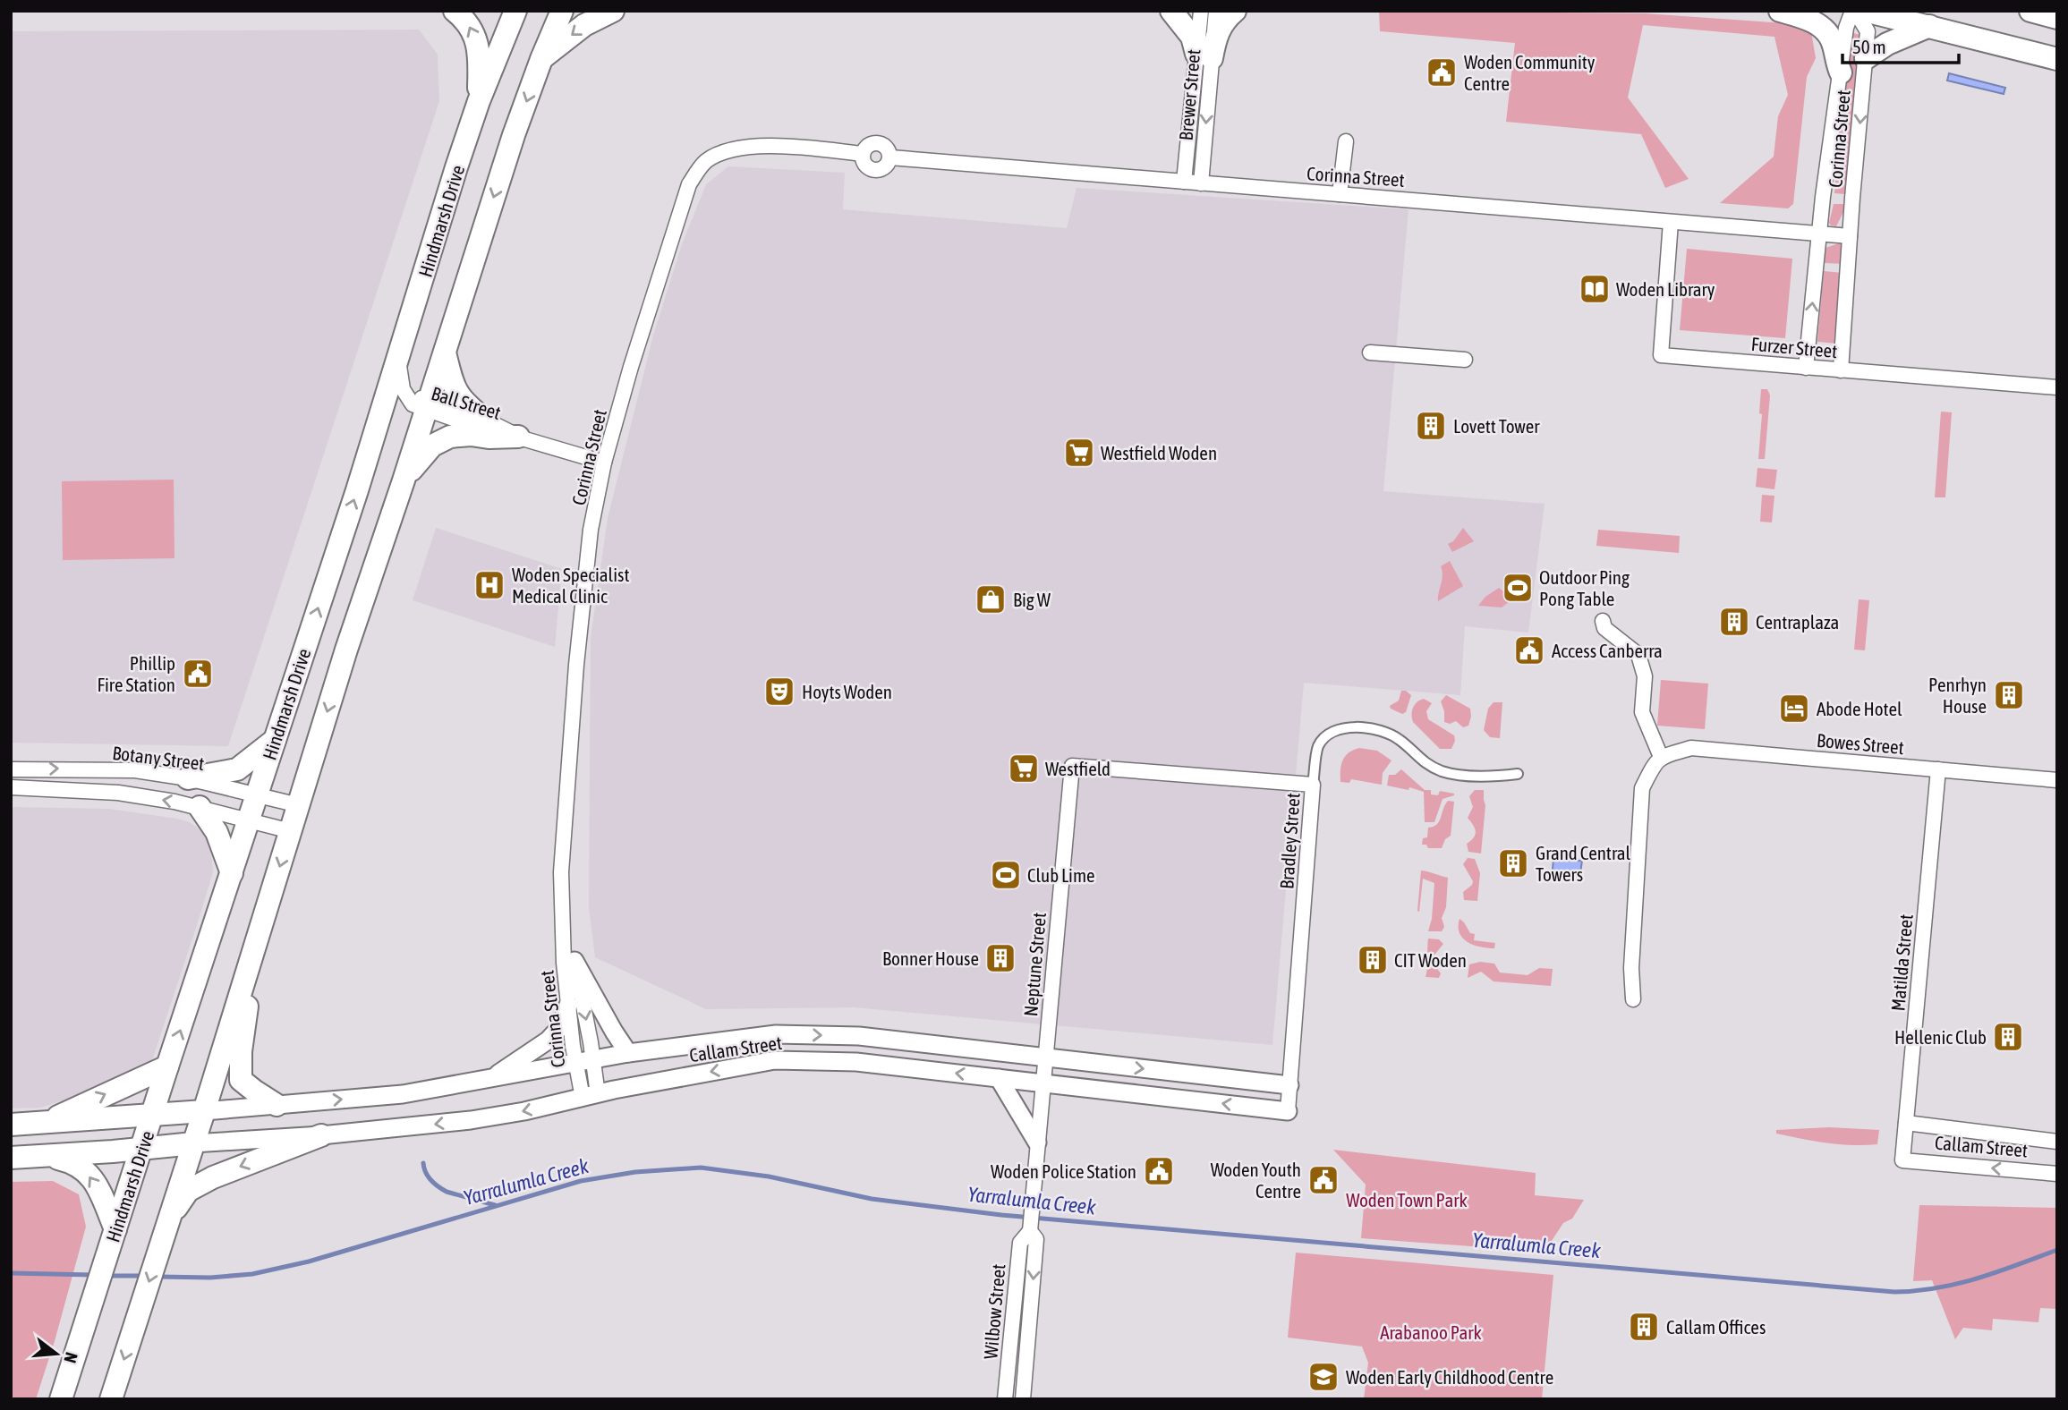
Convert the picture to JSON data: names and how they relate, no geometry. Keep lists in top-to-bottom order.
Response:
{
  "streets": {
    "main road": ["Hindmarsh Drive"],
    "street": [
      "Brewer Street",
      "Corinna Street",
      "Furzer Street",
      "Ball Street",
      "Bowes Street",
      "Botany Street",
      "Bradley Street",
      "Matilda Street",
      "Neptune Street",
      "Callam Street",
      "Wilbow Street"
    ]
  },
  "crossings": [
    ["Brewer Street", "Corinna Street"],
    ["Corinna Street", "Furzer Street"],
    ["Corinna Street", "Ball Street"],
    ["Corinna Street", "Callam Street"],
    ["Hindmarsh Drive", "Ball Street"],
    ["Hindmarsh Drive", "Botany Street"],
    ["Bowes Street", "Matilda Street"],
    ["Bradley Street", "Neptune Street"],
    ["Bradley Street", "Callam Street"],
    ["Matilda Street", "Callam Street"],
    ["Neptune Street", "Callam Street"],
    ["Neptune Street", "Wilbow Street"],
    ["Callam Street", "Wilbow Street"]
  ],
  "water": ["Yarralumla Creek"],
  "parks": ["Woden Town Park", "Arabanoo Park"],
  "places": {
    "public building": [
      "Woden Community Centre",
      "Access Canberra",
      "Phillip Fire Station",
      "Woden Police Station",
      "Woden Youth Centre"
    ],
    "library": ["Woden Library"],
    "building": [
      "Lovett Tower",
      "Centraplaza",
      "Penrhyn House",
      "Grand Central Towers",
      "Bonner House",
      "CIT Woden",
      "Hellenic Club",
      "Callam Offices"
    ],
    "supermarket": ["Westfield Woden", "Westfield"],
    "hospital": ["Woden Specialist Medical Clinic"],
    "sports": ["Outdoor Ping Pong Table", "Club Lime"],
    "shop": ["Big W"],
    "theatre": ["Hoyts Woden"],
    "hotel": ["Abode Hotel"],
    "school or university": ["Woden Early Childhood Centre"]
  },
  "scale_bar": "50 m",
  "north": "right"
}
